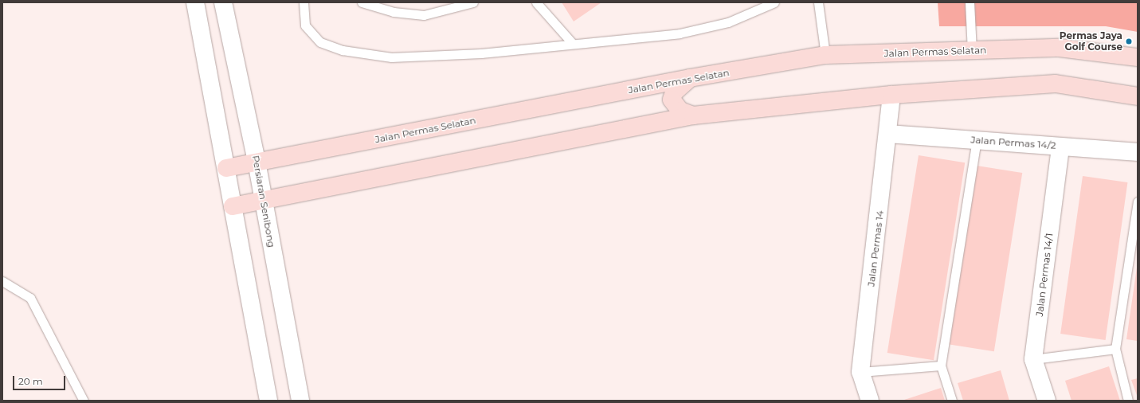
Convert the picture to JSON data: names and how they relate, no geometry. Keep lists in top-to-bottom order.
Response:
{
  "streets": {
    "main road": ["Jalan Permas Selatan"],
    "street": [
      "Jalan Permas 14/2",
      "Persiaran Senibong",
      "Jalan Permas 14",
      "Jalan Permas 14/1"
    ]
  },
  "crossings": [
    ["Jalan Permas Selatan", "Persiaran Senibong"],
    ["Jalan Permas 14/2", "Jalan Permas 14"],
    ["Jalan Permas 14/2", "Jalan Permas 14/1"]
  ],
  "places": ["Permas Jaya Golf Course"],
  "scale_bar": "20 m"
}
